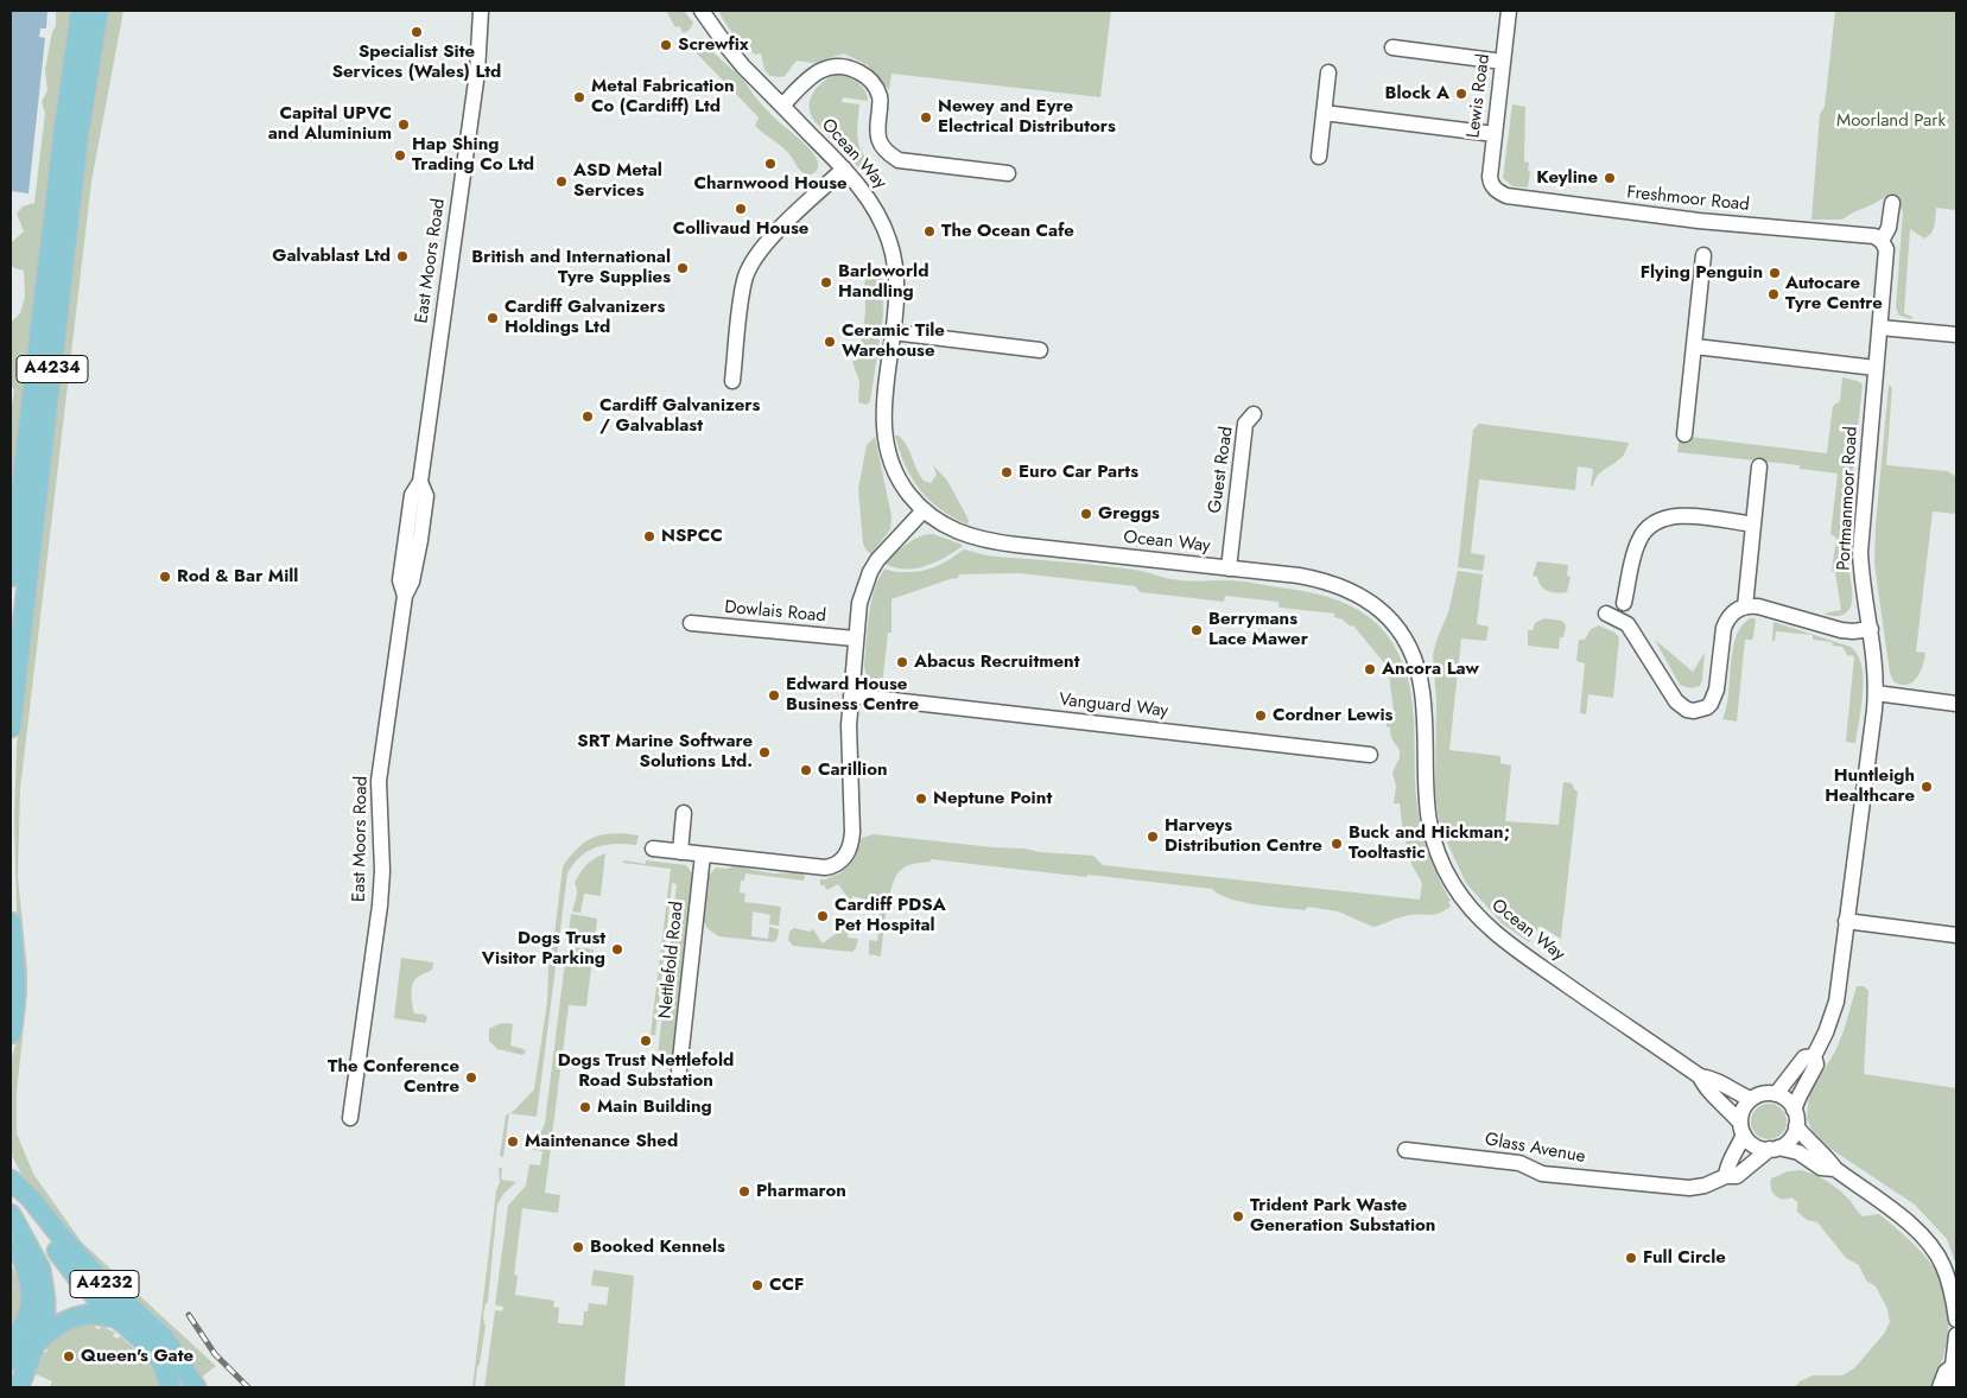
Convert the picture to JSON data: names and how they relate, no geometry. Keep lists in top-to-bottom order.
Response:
{
  "streets": {
    "main road": ["A4234", "A4232"],
    "street": [
      "Lewis Road",
      "Ocean Way",
      "Freshmoor Road",
      "East Moors Road",
      "Guest Road",
      "Portmanmoor Road",
      "Dowlais Road",
      "Vanguard Way",
      "Nettlefold Road",
      "Glass Avenue"
    ]
  },
  "crossings": [
    ["Lewis Road", "Freshmoor Road"],
    ["Ocean Way", "Guest Road"],
    ["Ocean Way", "Portmanmoor Road"],
    ["Ocean Way", "Glass Avenue"],
    ["Freshmoor Road", "Portmanmoor Road"],
    ["Portmanmoor Road", "Glass Avenue"]
  ],
  "parks": ["Moorland Park"],
  "places": [
    "Specialist Site Services (Wales) Ltd",
    "Screwfix",
    "Block A",
    "Metal Fabrication Co (Cardiff) Ltd",
    "Newey and Eyre Electrical Distributors",
    "Capital UPVC and Aluminium",
    "Hap Shing Trading Co Ltd",
    "Charnwood House",
    "Keyline",
    "ASD Metal Services",
    "Collivaud House",
    "The Ocean Cafe",
    "Galvablast Ltd",
    "British and International Tyre Supplies",
    "Flying Penguin",
    "Barloworld Handling",
    "Autocare Tyre Centre",
    "Cardiff Galvanizers Holdings Ltd",
    "Ceramic Tile Warehouse",
    "Cardiff Galvanizers / Galvablast",
    "Euro Car Parts",
    "Greggs",
    "NSPCC",
    "Rod & Bar Mill",
    "Berrymans Lace Mawer",
    "Abacus Recruitment",
    "Ancora Law",
    "Edward House Business Centre",
    "Cordner Lewis",
    "SRT Marine Software Solutions Ltd.",
    "Carillion",
    "Huntleigh Healthcare",
    "Neptune Point",
    "Harveys Distribution Centre",
    "Buck and Hickman; Tooltastic",
    "Cardiff PDSA Pet Hospital",
    "Dogs Trust Visitor Parking",
    "Dogs Trust Nettlefold Road Substation",
    "The Conference Centre",
    "Main Building",
    "Maintenance Shed",
    "Pharmaron",
    "Trident Park Waste Generation Substation",
    "Booked Kennels",
    "Full Circle",
    "CCF",
    "Queen's Gate"
  ]
}
